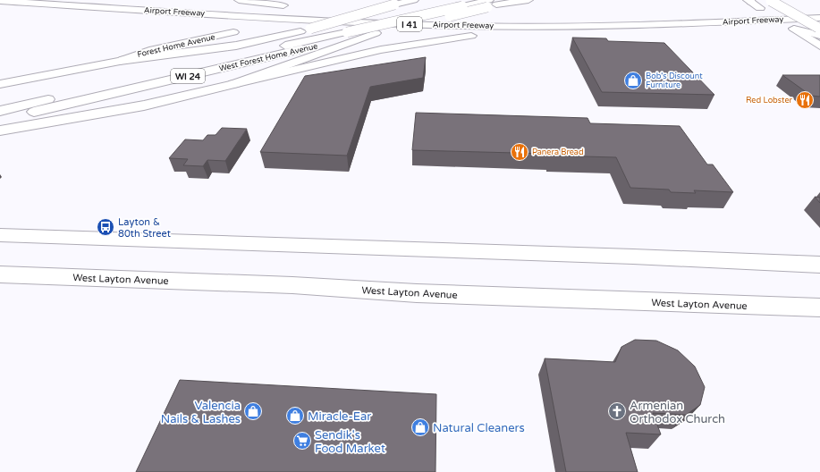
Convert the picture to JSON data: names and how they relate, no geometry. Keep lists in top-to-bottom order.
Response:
{
  "streets": {
    "main road": [
      "Airport Freeway",
      "I 41",
      "Forest Home Avenue",
      "West Forest Home Avenue",
      "WI 24",
      "West Layton Avenue"
    ]
  },
  "places": {
    "shop": [
      "Bob's Discount Furniture",
      "Valencia Nails & Lashes",
      "Miracle-Ear",
      "Natural Cleaners"
    ],
    "restaurant": ["Red Lobster", "Panera Bread"],
    "bus stop": ["Layton & 80th Street"],
    "church": ["Armenian Orthodox Church"],
    "supermarket": ["Sendik's Food Market"]
  }
}
